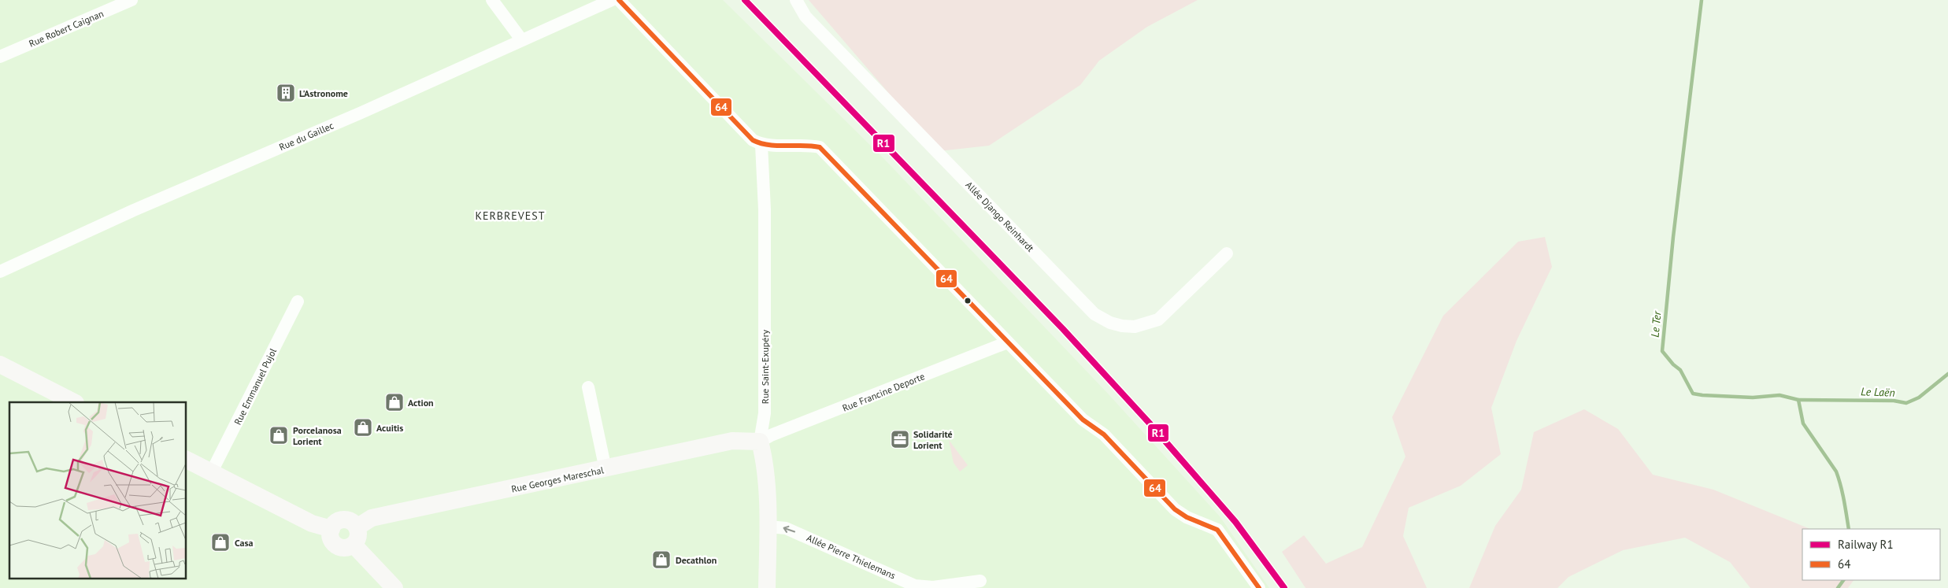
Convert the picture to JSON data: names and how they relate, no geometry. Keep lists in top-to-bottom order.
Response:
{
  "streets": {
    "street": [
      "Rue Robert Caignan",
      "Rue du Gaillec",
      "Allée Django Reinhardt",
      "Rue Saint-Exupéry",
      "Rue Emmanuel Pujol",
      "Rue Francine Deporte",
      "Rue Georges Mareschal",
      "Allée Pierre Thielemans"
    ]
  },
  "crossings": [
    ["Rue Saint-Exupéry", "Rue Francine Deporte"],
    ["Rue Saint-Exupéry", "Rue Georges Mareschal"],
    ["Rue Saint-Exupéry", "Allée Pierre Thielemans"],
    ["Rue Francine Deporte", "Rue Georges Mareschal"]
  ],
  "one_way": ["Allée Pierre Thielemans"],
  "districts": ["KERBREVEST"],
  "water": ["Le Ter", "Le Laën"],
  "places": {
    "building": ["L'Astronome"],
    "shop": [
      "Action",
      "Acuitis",
      "Porcelanosa Lorient",
      "Casa",
      "Decathlon"
    ],
    "office": ["Solidarité Lorient"]
  },
  "lines": ["rail line R1", "transit line 64"],
  "legend": ["Railway R1", "64"]
}
